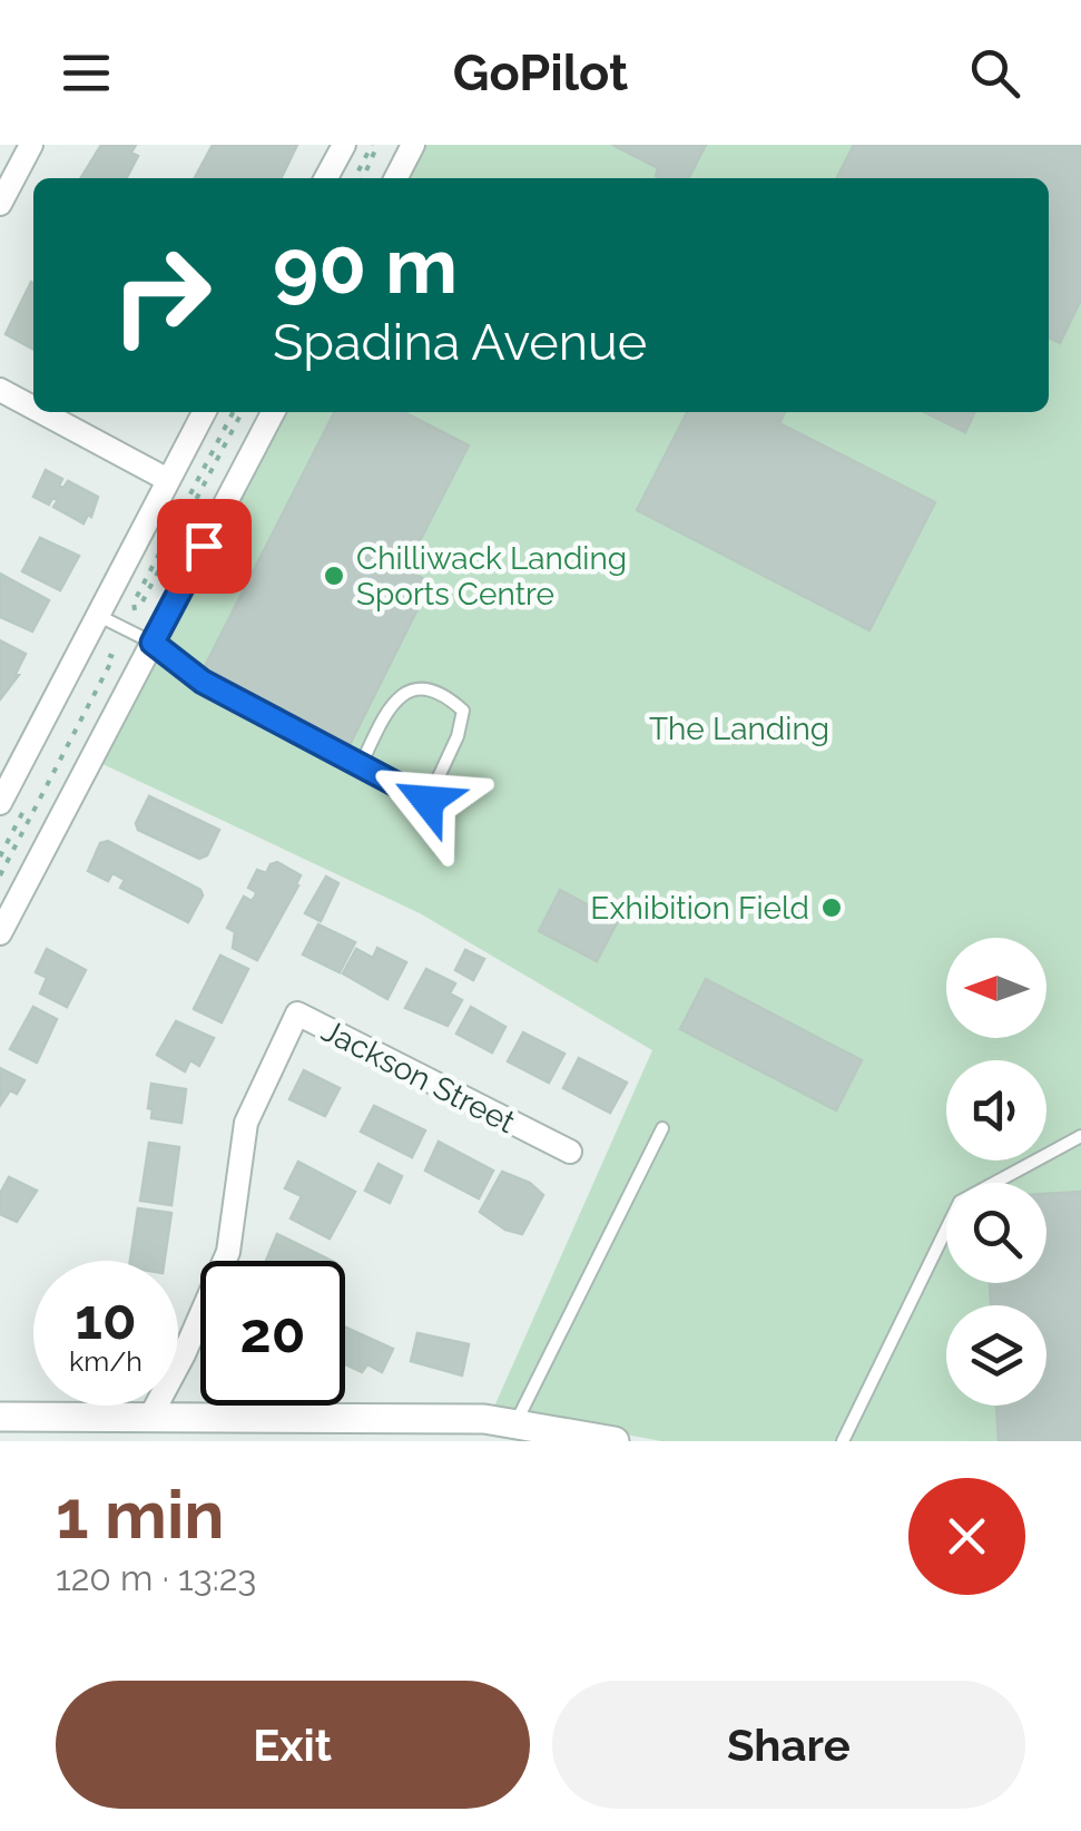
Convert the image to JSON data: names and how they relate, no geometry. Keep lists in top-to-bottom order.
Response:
{
  "streets": {
    "street": ["Jackson Street"]
  },
  "parks": ["The Landing"],
  "places": ["Chilliwack Landing Sports Centre", "Exhibition Field"],
  "north": "left",
  "page": {
    "header": "GoPilot",
    "turn": ["90 m", "Spadina Avenue"],
    "speed": "10 km/h",
    "limit": "20",
    "heading": ["1 min", "120 m · 13:23"],
    "buttons": ["Exit", "Share"]
  }
}
